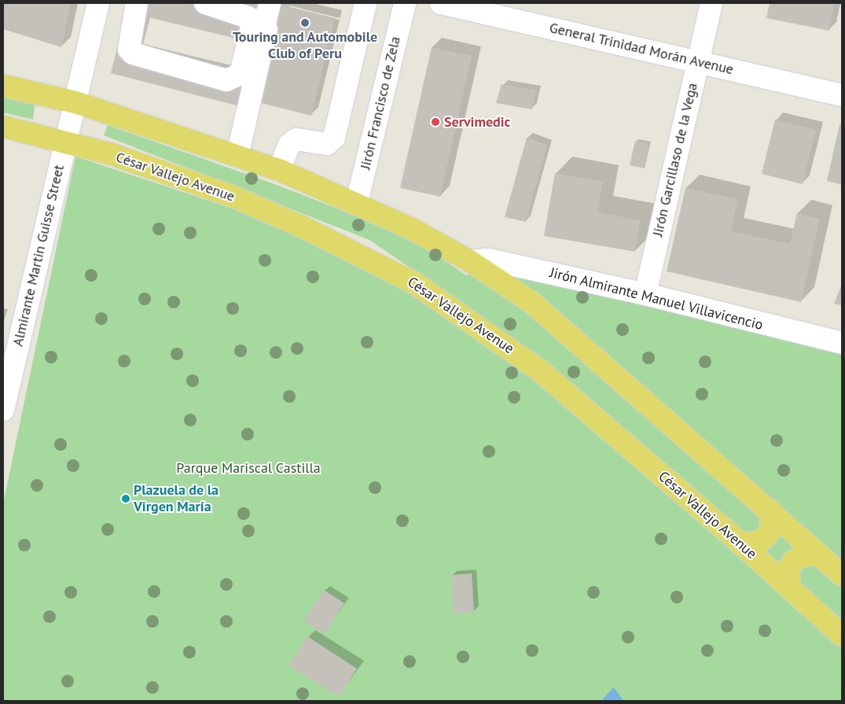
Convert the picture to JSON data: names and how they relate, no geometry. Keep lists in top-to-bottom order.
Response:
{
  "streets": {
    "main road": ["César Vallejo Avenue"],
    "street": [
      "General Trinidad Morán Avenue",
      "Jirón Francisco de Zela",
      "Jirón Garcillaso de la Vega",
      "Almirante Martin Guisse Street",
      "Jirón Almirante Manuel Villavicencio"
    ]
  },
  "crossings": [
    ["General Trinidad Morán Avenue", "Jirón Garcillaso de la Vega"],
    ["Jirón Garcillaso de la Vega", "Jirón Almirante Manuel Villavicencio"],
    ["César Vallejo Avenue", "Almirante Martin Guisse Street"]
  ],
  "parks": ["Parque Mariscal Castilla"],
  "places": ["Touring and Automobile Club of Peru", "Servimedic", "Plazuela de la Virgen María"]
}
